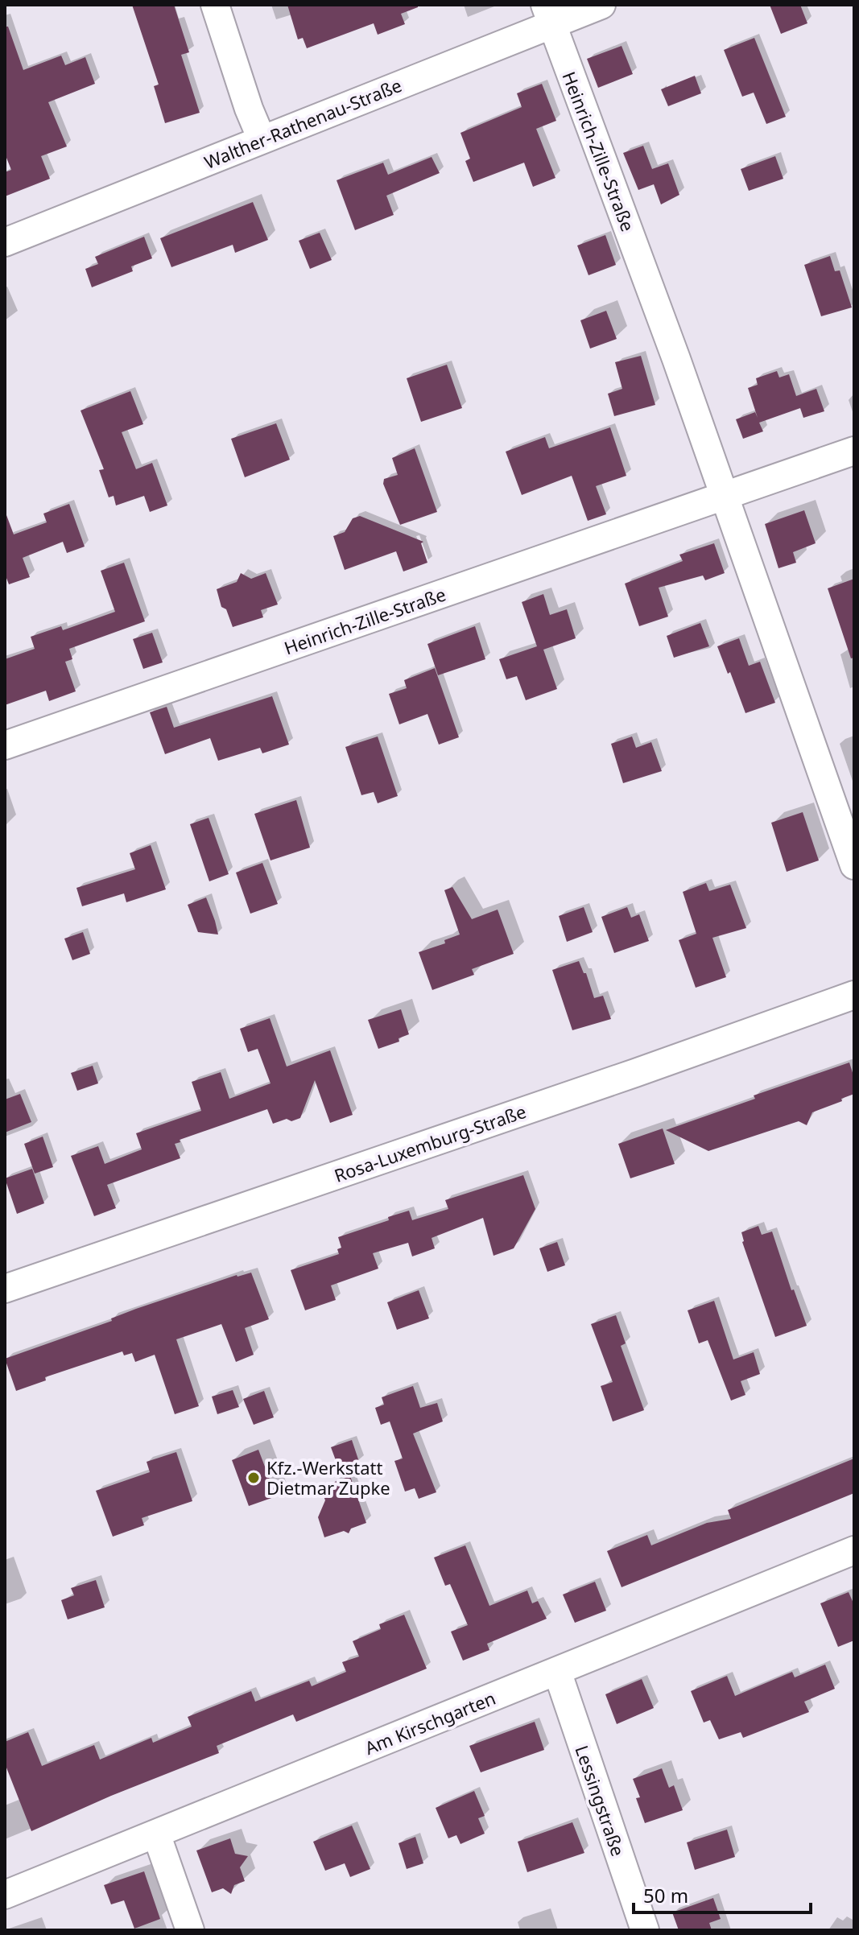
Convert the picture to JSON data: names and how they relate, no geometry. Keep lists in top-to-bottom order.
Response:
{
  "streets": {
    "street": [
      "Walther-Rathenau-Straße",
      "Heinrich-Zille-Straße",
      "Rosa-Luxemburg-Straße",
      "Am Kirschgarten",
      "Lessingstraße"
    ]
  },
  "crossings": [
    ["Walther-Rathenau-Straße", "Heinrich-Zille-Straße"],
    ["Am Kirschgarten", "Lessingstraße"]
  ],
  "places": ["Kfz.-Werkstatt Dietmar Zupke"],
  "scale_bar": "50 m"
}
